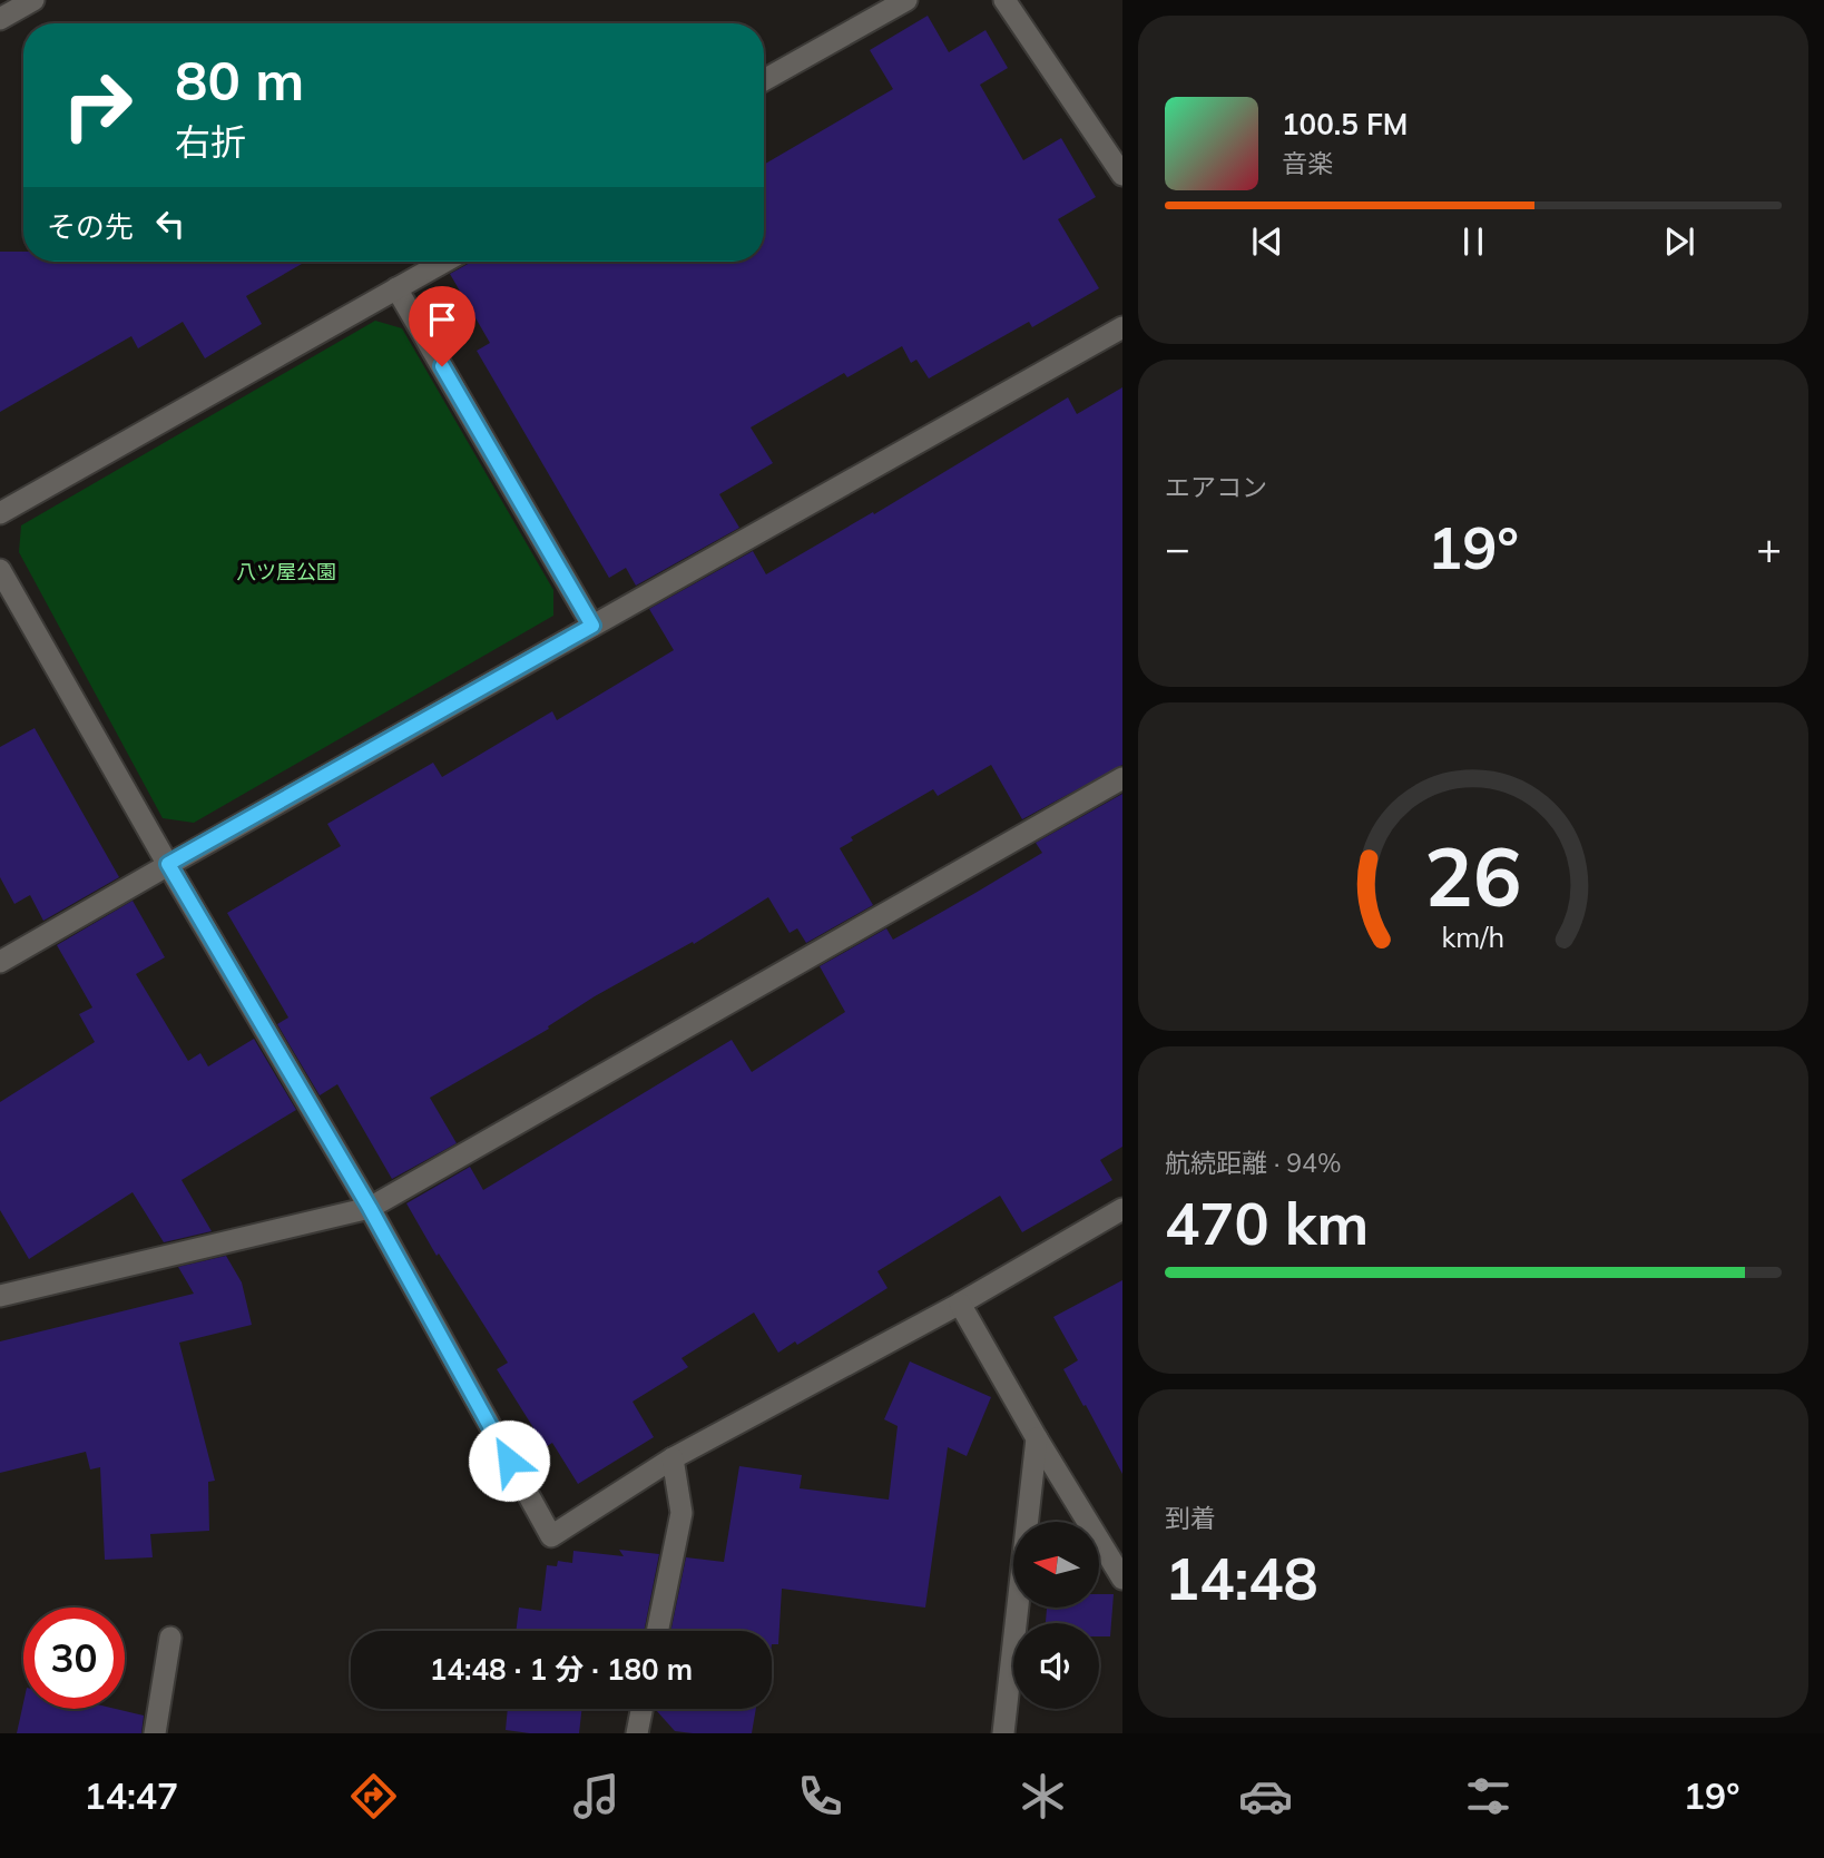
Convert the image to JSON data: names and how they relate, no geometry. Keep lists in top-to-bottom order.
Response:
{
  "parks": ["八ツ屋公園"],
  "north": "left",
  "page": {
    "turn": ["80 m", "右折"],
    "song": ["100.5 FM", "音楽"],
    "then": "その先",
    "tile": [
      "エアコン",
      ["航続距離 · 94%", "470 km"],
      ["到着", "14:48"]
    ],
    "heat": ["−", "19°", "+"],
    "limit": "30",
    "trip": "14:48 · 1 分 · 180 m",
    "tabs": ["14:47", "19°"],
    "gauge": ["26", "km/h"]
  }
}
